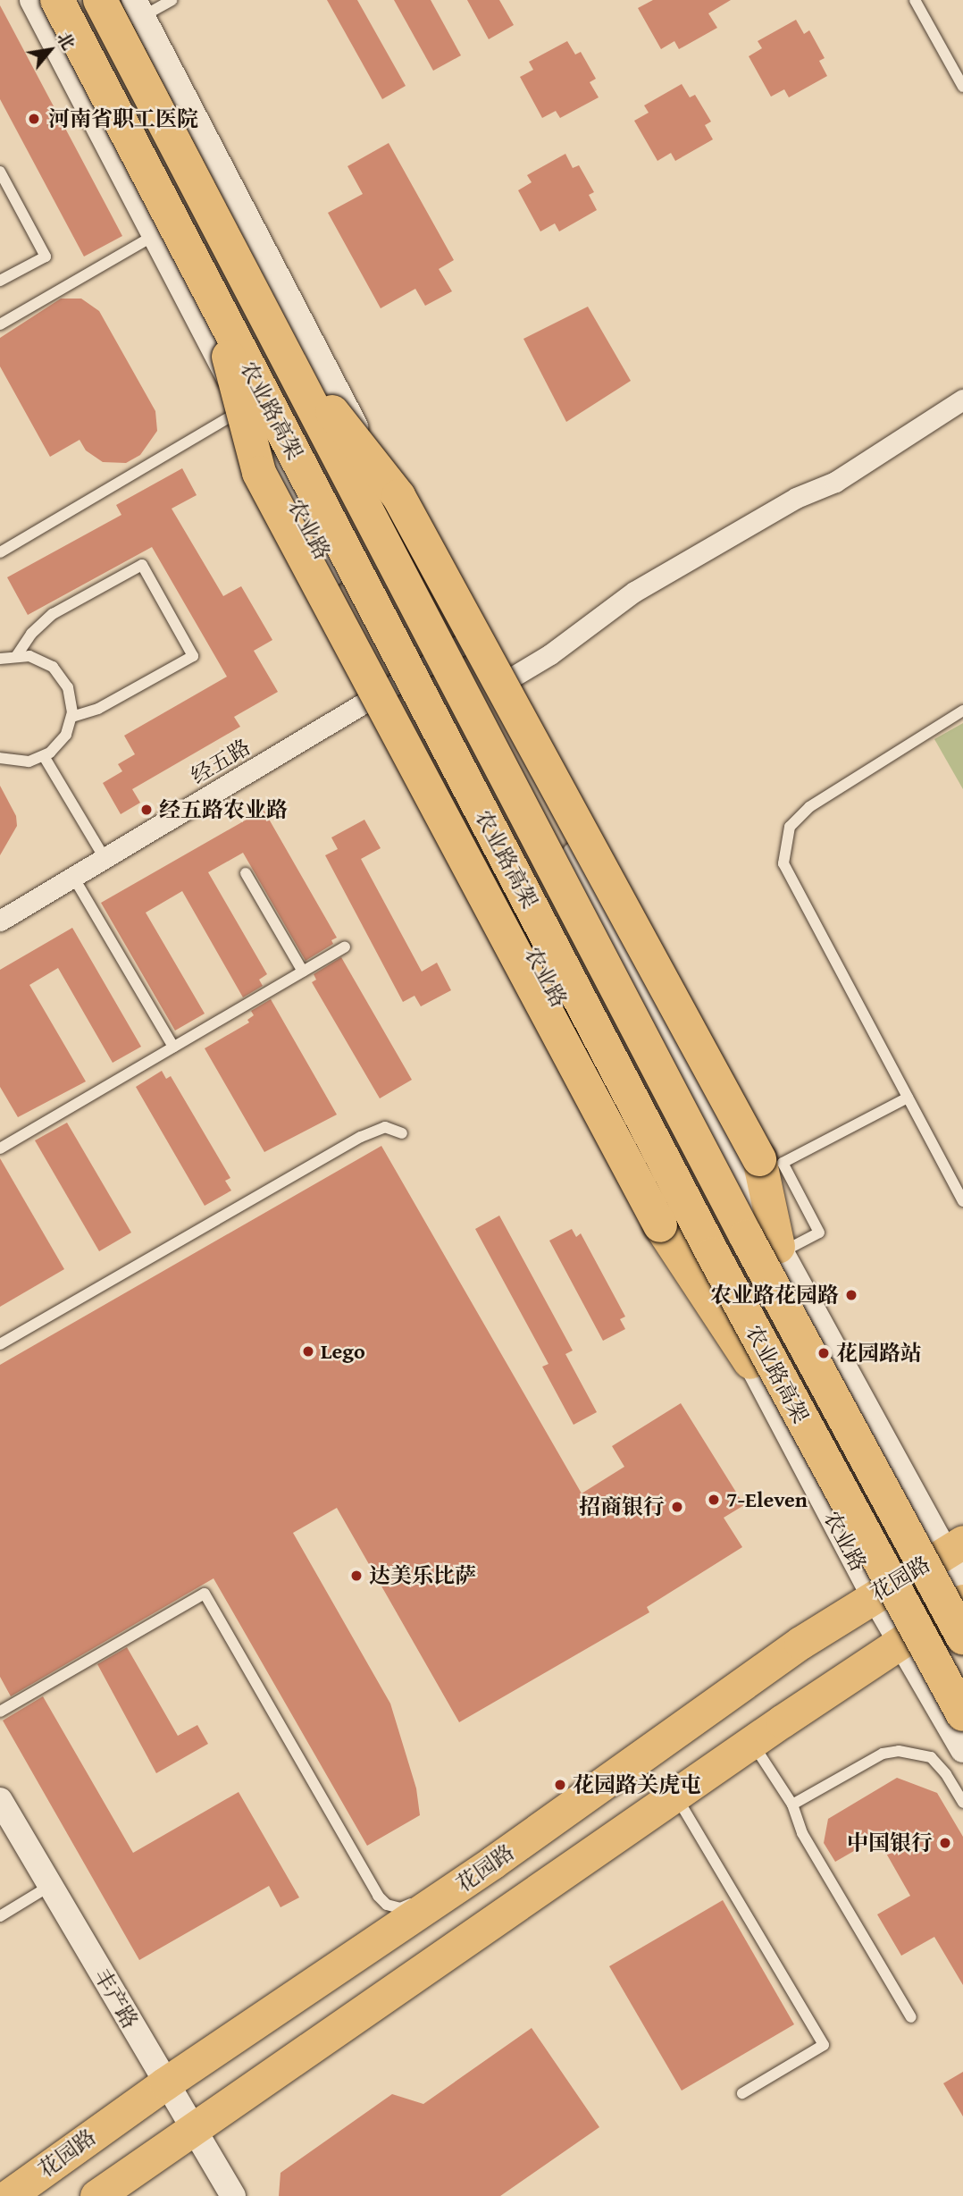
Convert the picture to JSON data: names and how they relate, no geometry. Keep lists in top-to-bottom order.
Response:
{
  "streets": {
    "highway": ["农业路高架"],
    "main road": ["花园路"],
    "street": ["农业路", "经五路", "丰产路"]
  },
  "crossings": [
    ["农业路", "经五路"],
    ["农业路", "花园路"],
    ["花园路", "丰产路"]
  ],
  "places": [
    "河南省职工医院",
    "经五路农业路",
    "农业路花园路",
    "Lego",
    "花园路站",
    "7-Eleven",
    "招商银行",
    "达美乐比萨",
    "花园路关虎屯",
    "中国银行"
  ],
  "north": "top right"
}
